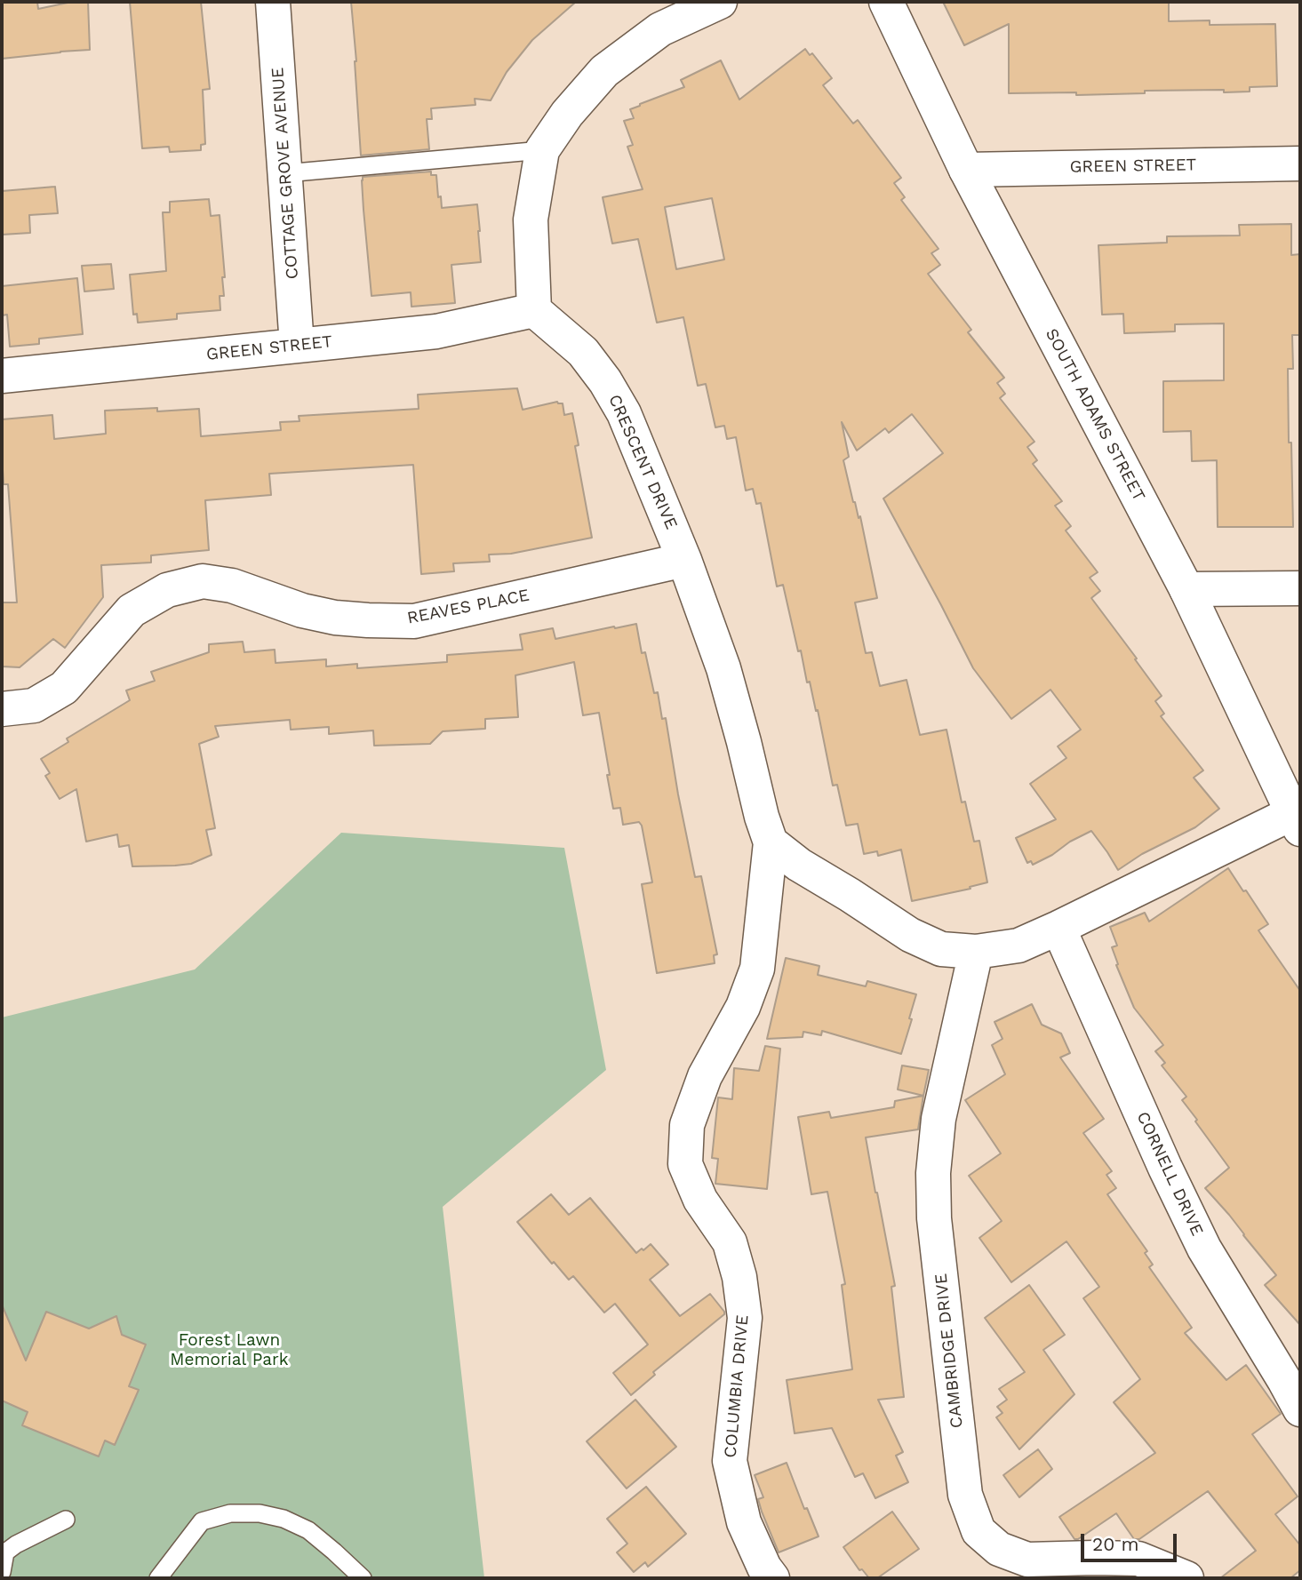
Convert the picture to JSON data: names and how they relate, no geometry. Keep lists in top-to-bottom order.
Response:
{
  "streets": {
    "street": [
      "GREEN STREET",
      "COTTAGE GROVE AVENUE",
      "SOUTH ADAMS STREET",
      "CRESCENT DRIVE",
      "REAVES PLACE",
      "CORNELL DRIVE",
      "CAMBRIDGE DRIVE",
      "COLUMBIA DRIVE"
    ]
  },
  "crossings": [
    ["GREEN STREET", "COTTAGE GROVE AVENUE"],
    ["GREEN STREET", "SOUTH ADAMS STREET"],
    ["GREEN STREET", "CRESCENT DRIVE"],
    ["CRESCENT DRIVE", "REAVES PLACE"],
    ["CRESCENT DRIVE", "COLUMBIA DRIVE"]
  ],
  "parks": ["Forest Lawn Memorial Park"],
  "scale_bar": "20 m"
}
